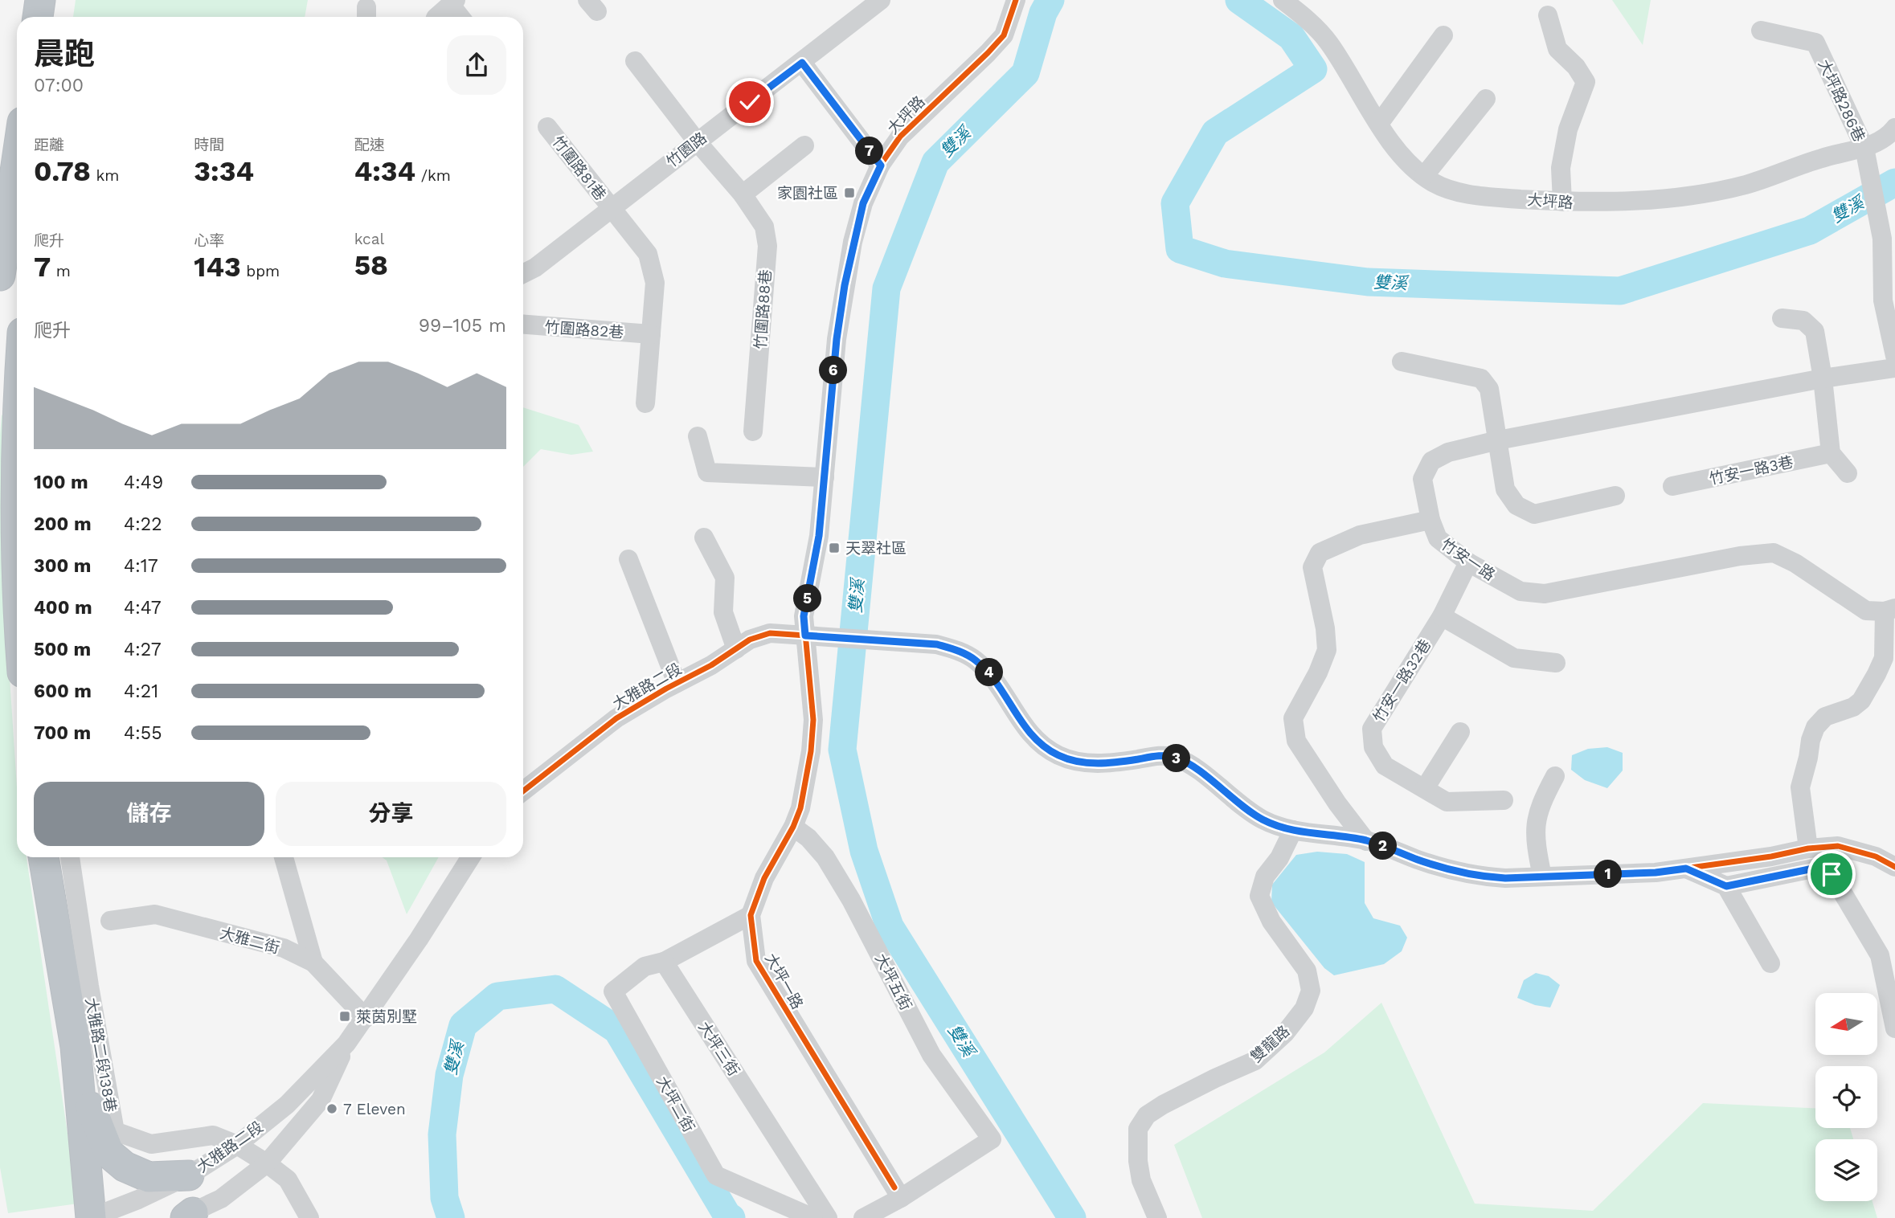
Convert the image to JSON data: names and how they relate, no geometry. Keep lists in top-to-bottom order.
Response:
{
  "streets": {
    "street": [
      "大坪路286巷",
      "大坪路",
      "竹園路",
      "竹圍路81巷",
      "竹圍路88巷",
      "竹圍路82巷",
      "竹安一路3巷",
      "竹安一路",
      "竹安一路32巷",
      "大雅路二段",
      "大雅二街",
      "大坪一路",
      "大坪五街",
      "雙龍路",
      "大坪三街",
      "大雅路二段138巷",
      "大坪二街"
    ]
  },
  "crossings": [
    ["大坪路286巷", "大坪路"],
    ["大坪路", "大雅路二段"],
    ["大坪路", "大坪一路"],
    ["竹園路", "竹圍路81巷"],
    ["竹園路", "竹圍路88巷"],
    ["竹安一路", "竹安一路32巷"],
    ["大雅路二段", "大雅二街"],
    ["大雅路二段", "大坪一路"],
    ["大雅路二段", "雙龍路"],
    ["大雅路二段", "大雅路二段138巷"],
    ["大坪一路", "大坪五街"],
    ["大坪三街", "大坪二街"]
  ],
  "water": ["雙溪"],
  "places": {
    "transit": ["家園社區", "天翠社區", "萊茵別墅"],
    "other": ["7 Eleven"]
  },
  "north": "left",
  "page": {
    "heading": ["晨跑", "07:00"],
    "stats": [
      ["距離", "0.78 km"],
      ["時間", "3:34"],
      ["配速", "4:34 /km"],
      ["爬升", "7 m"],
      ["心率", "143 bpm"],
      ["kcal", "58"]
    ],
    "pins": [
      "7",
      "6",
      "5",
      "4",
      "3",
      "2",
      "1"
    ],
    "chart": ["爬升", "99–105 m"],
    "list": [
      {
        "name": "100 m",
        "note": "4:49"
      },
      {
        "name": "200 m",
        "note": "4:22"
      },
      {
        "name": "300 m",
        "note": "4:17"
      },
      {
        "name": "400 m",
        "note": "4:47"
      },
      {
        "name": "500 m",
        "note": "4:27"
      },
      {
        "name": "600 m",
        "note": "4:21"
      },
      {
        "name": "700 m",
        "note": "4:55"
      }
    ],
    "buttons": ["儲存", "分享"]
  }
}
